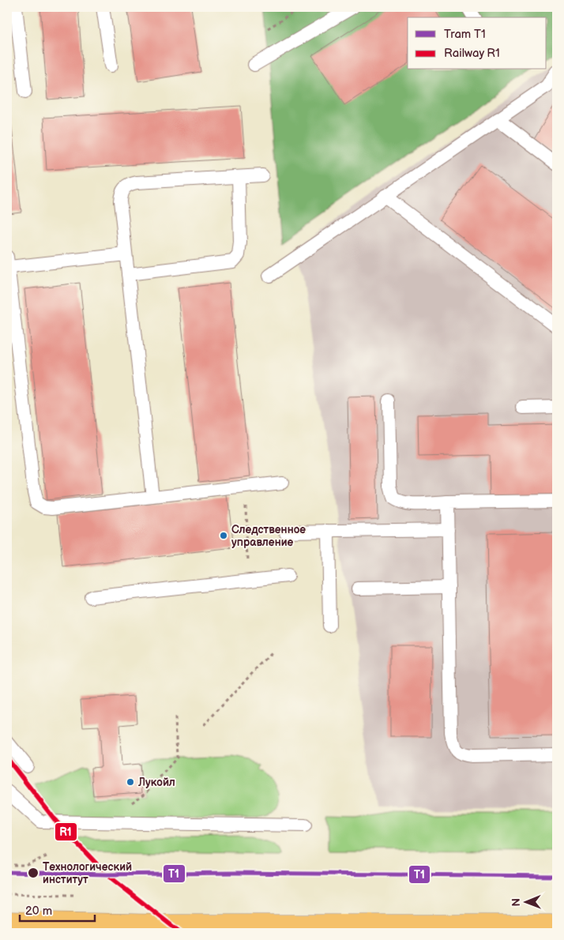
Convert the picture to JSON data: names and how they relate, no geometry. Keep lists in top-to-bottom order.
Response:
{
  "places": ["Следственное управление", "Лукойл", "Технологический институт"],
  "lines": ["rail line R1", "tram line T1"],
  "legend": ["Tram T1", "Railway R1"],
  "scale_bar": "20 m",
  "north": "left"
}
